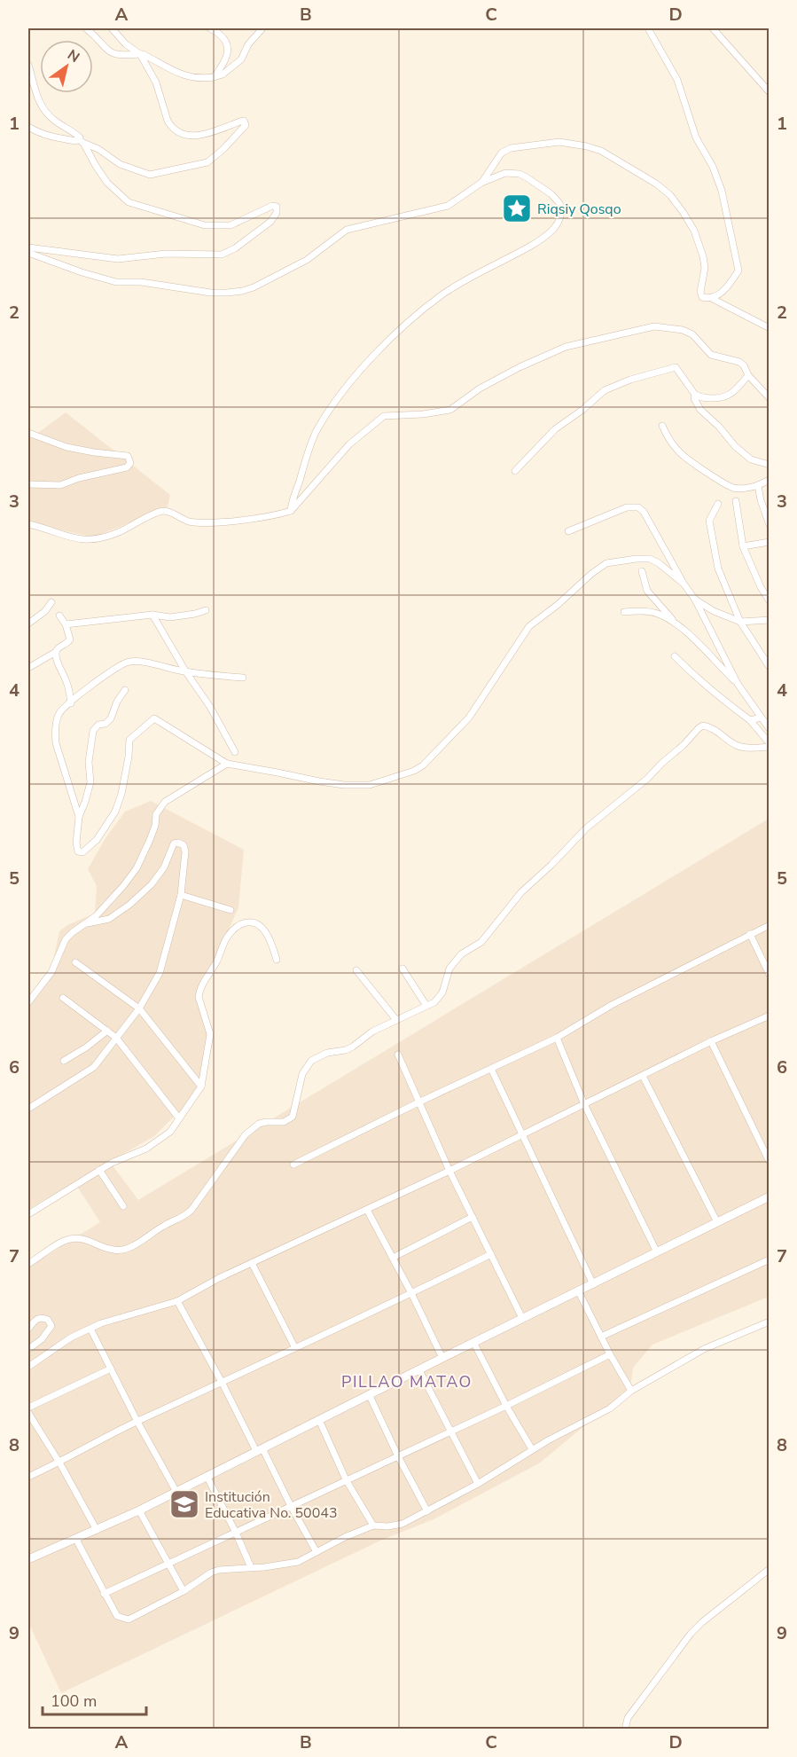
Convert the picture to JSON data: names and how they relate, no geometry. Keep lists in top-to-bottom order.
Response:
{
  "districts": ["PILLAO MATAO"],
  "places": {
    "place": ["Riqsiy Qosqo"],
    "school or university": ["Institución Educativa No. 50043"]
  },
  "scale_bar": "100 m",
  "north": "top right",
  "grid": {
    "columns": [
      "A",
      "B",
      "C",
      "D"
    ],
    "rows": [
      "1",
      "2",
      "3",
      "4",
      "5",
      "6",
      "7",
      "8",
      "9"
    ]
  }
}
